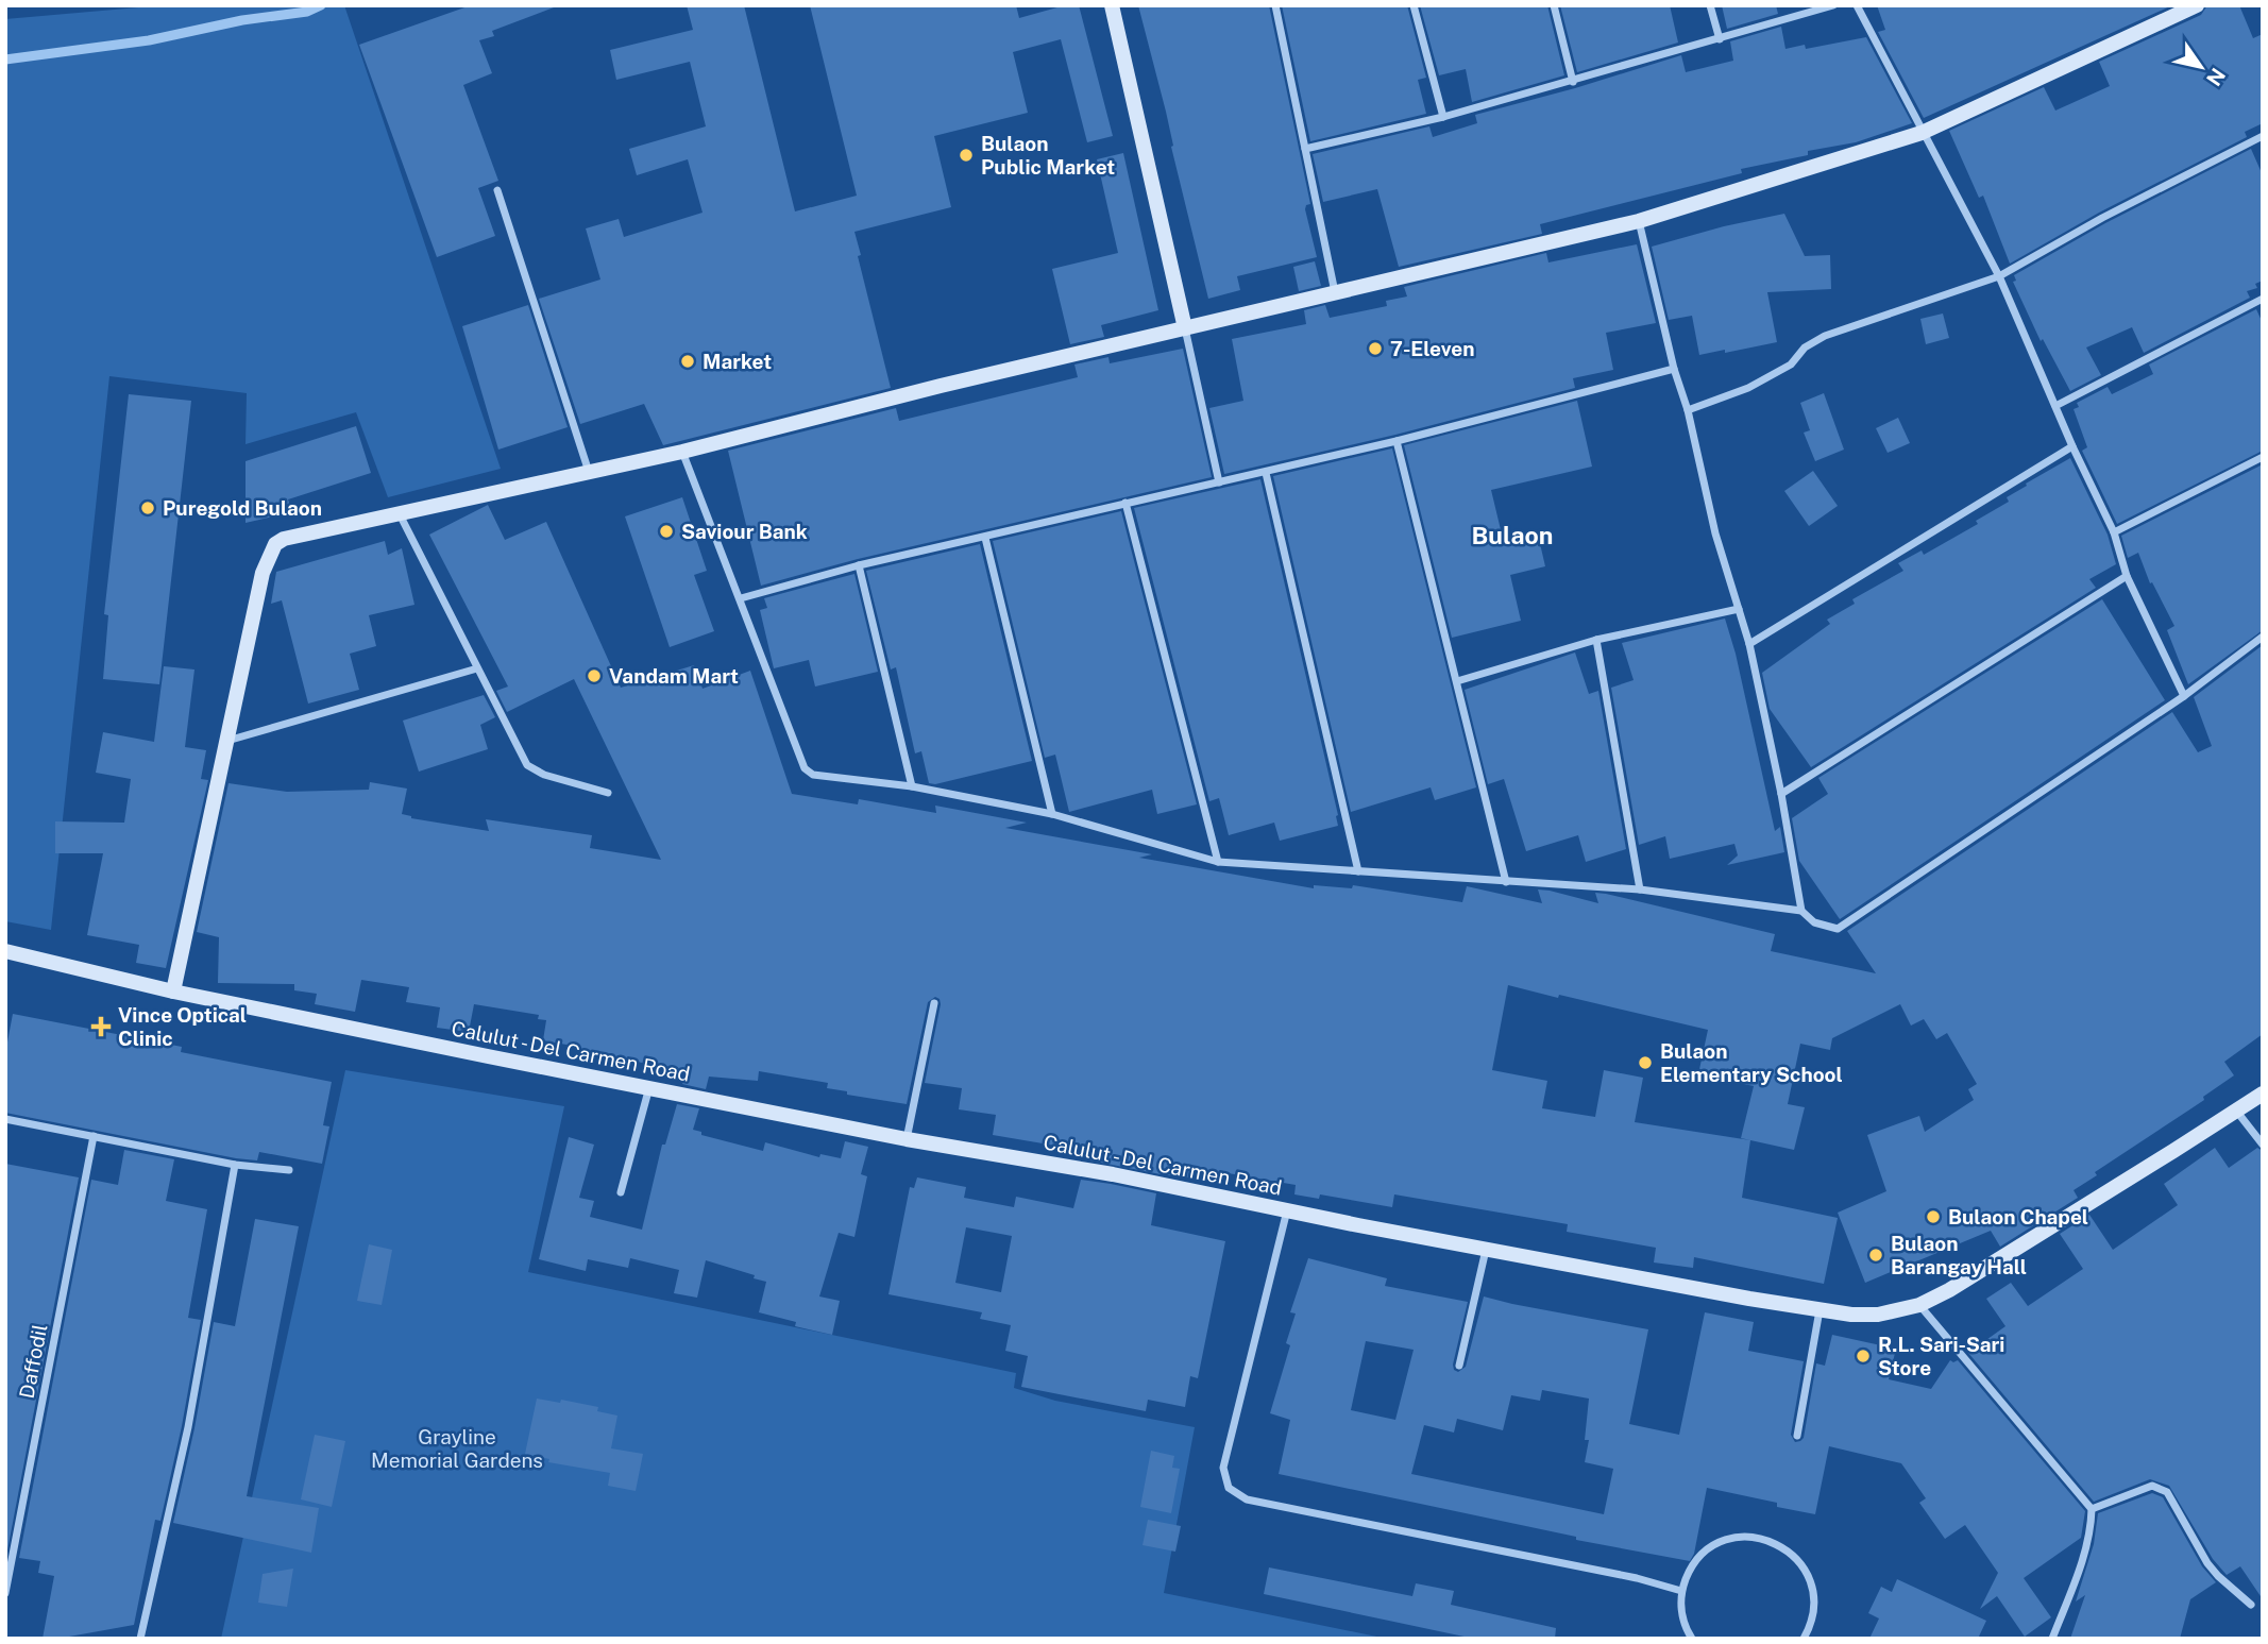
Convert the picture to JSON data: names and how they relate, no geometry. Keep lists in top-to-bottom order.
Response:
{
  "streets": {
    "street": ["Calulut - Del Carmen Road", "Daffodil"]
  },
  "districts": ["Bulaon"],
  "parks": ["Grayline Memorial Gardens"],
  "places": {
    "other": [
      "Bulaon Public Market",
      "7-Eleven",
      "Market",
      "Puregold Bulaon",
      "Saviour Bank",
      "Vandam Mart",
      "Bulaon Elementary School",
      "Bulaon Chapel",
      "Bulaon Barangay Hall",
      "R.L. Sari-Sari Store"
    ],
    "health": ["Vince Optical Clinic"]
  },
  "north": "bottom right"
}
